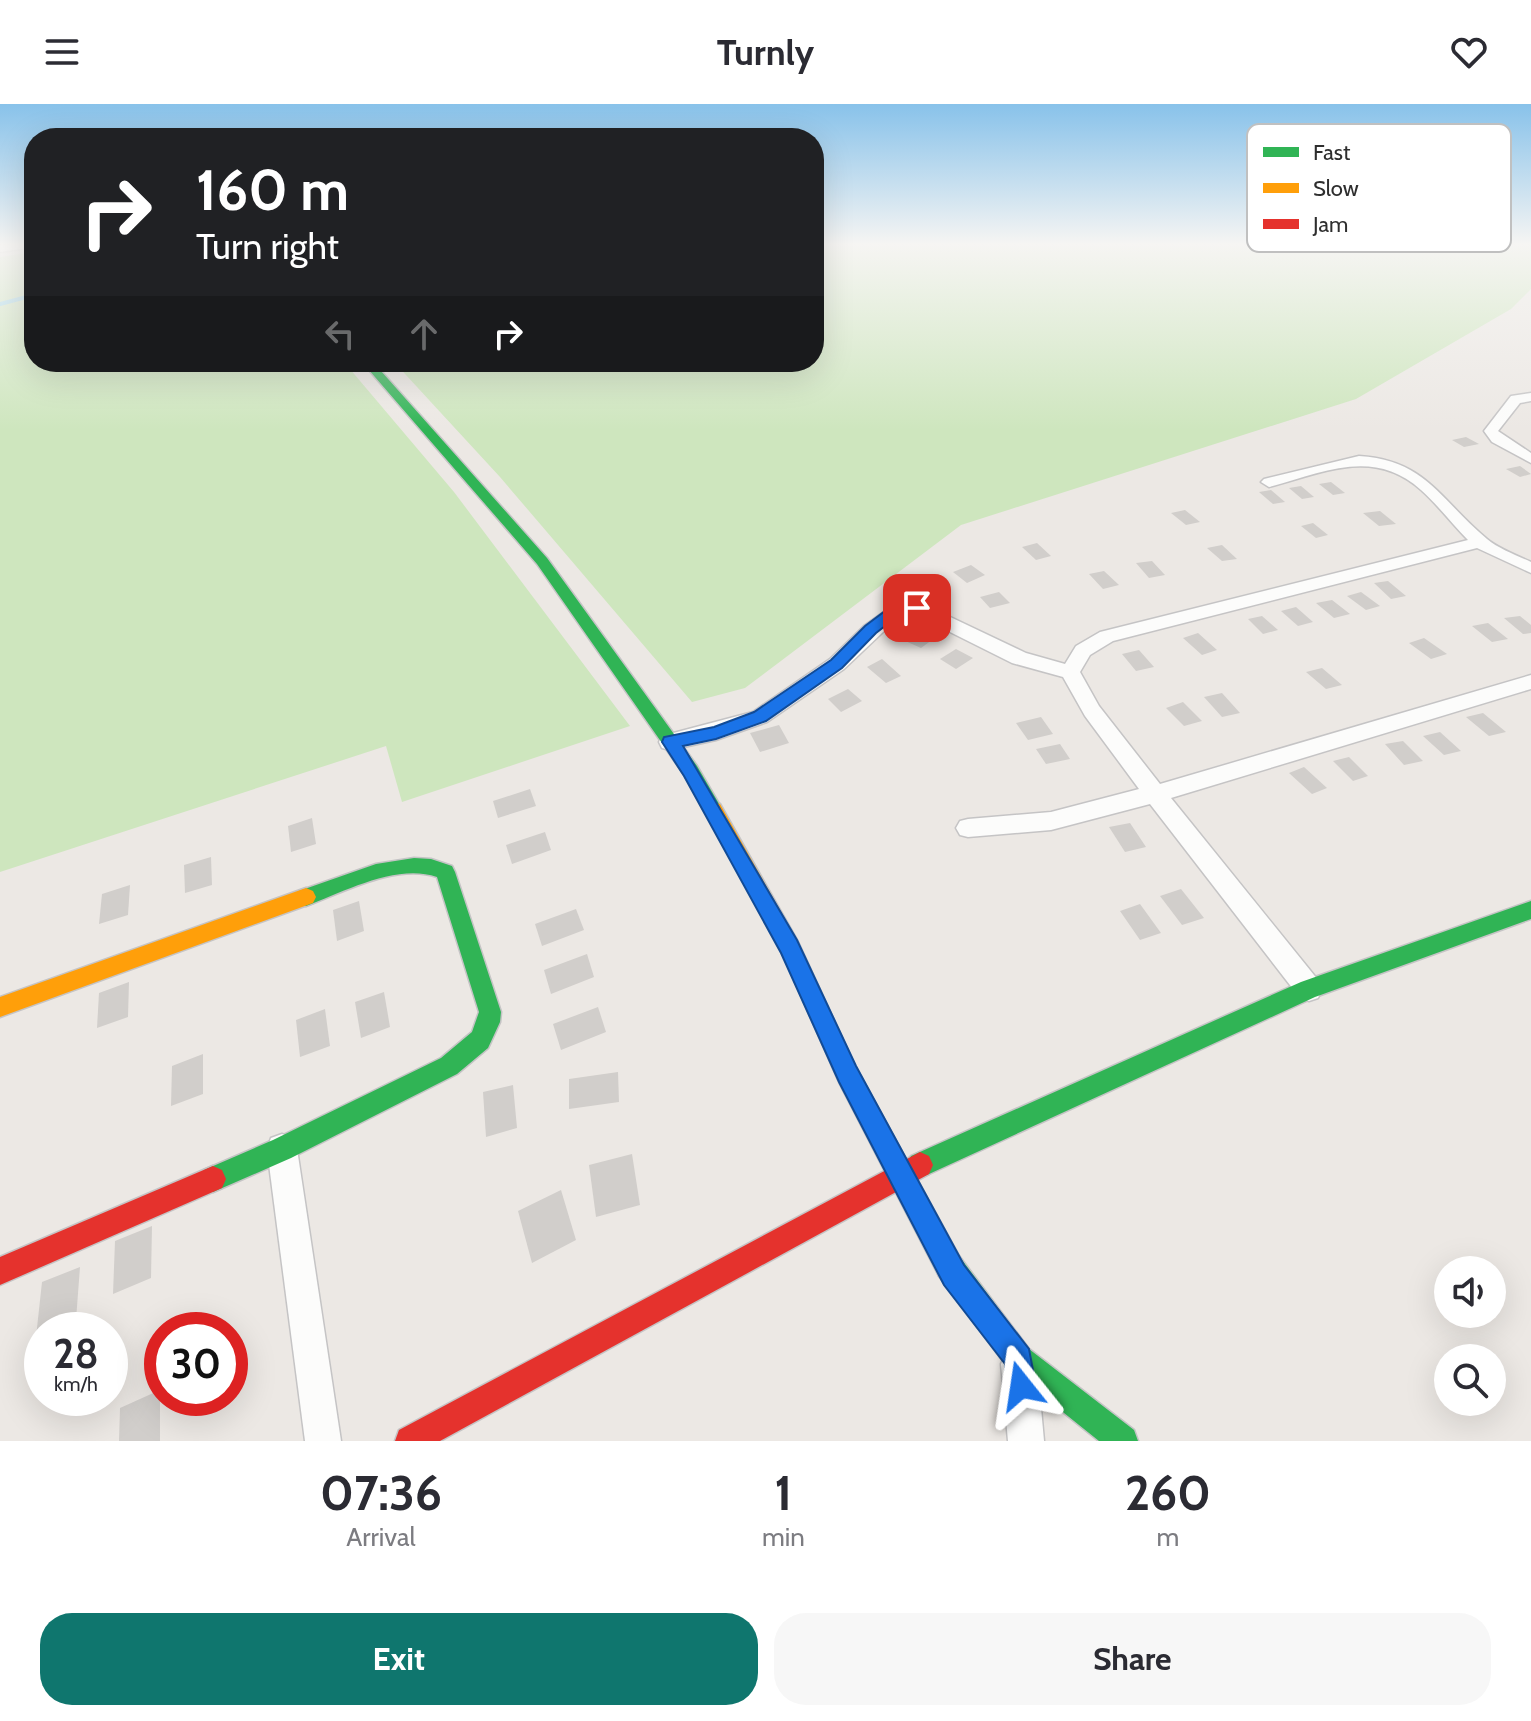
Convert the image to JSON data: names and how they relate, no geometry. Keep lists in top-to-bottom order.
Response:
{
  "legend": ["Fast", "Slow", "Jam"],
  "page": {
    "header": "Turnly",
    "turn": ["160 m", "Turn right"],
    "speed": "28 km/h",
    "limit": "30",
    "eta": [
      "07:36",
      "Arrival",
      "1",
      "min",
      "260",
      "m"
    ],
    "buttons": ["Exit", "Share"]
  }
}
